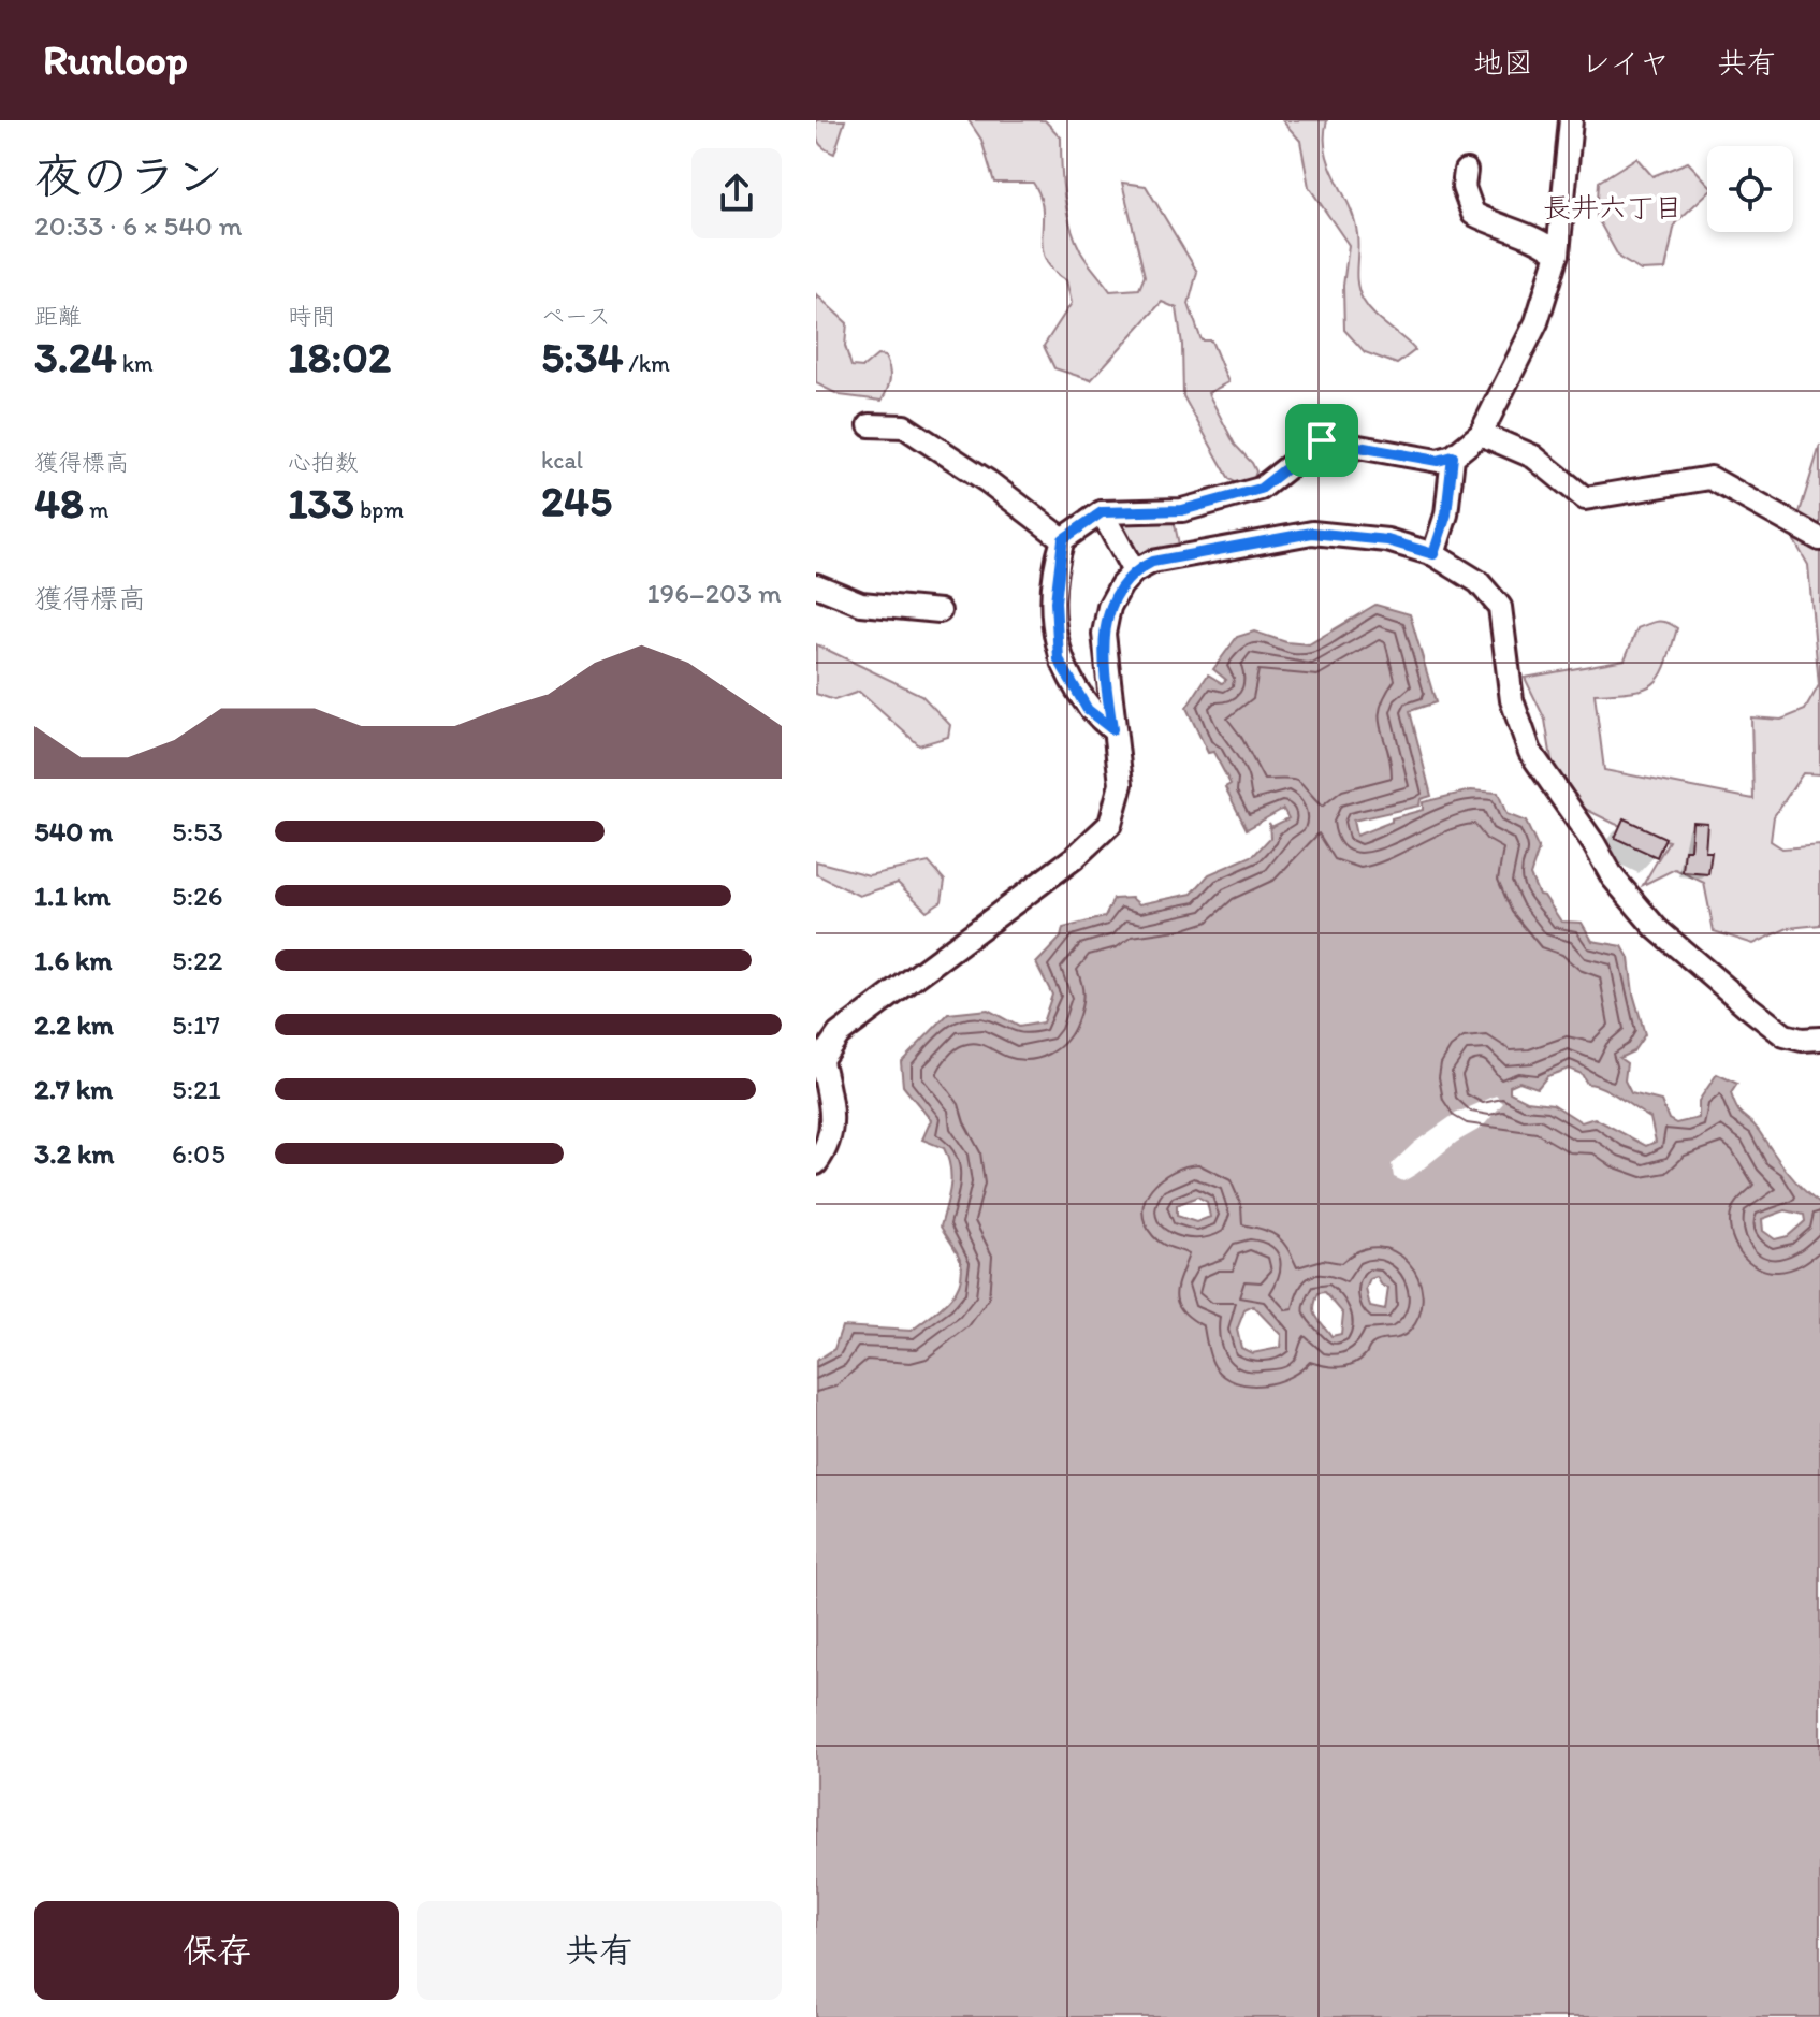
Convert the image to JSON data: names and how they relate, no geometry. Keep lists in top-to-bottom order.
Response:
{
  "districts": ["長井六丁目"],
  "page": {
    "header": "Runloop",
    "nav": ["地図", "レイヤ", "共有"],
    "heading": ["夜のラン", "20:33 · 6 × 540 m"],
    "stats": [
      ["距離", "3.24 km"],
      ["時間", "18:02"],
      ["ペース", "5:34 /km"],
      ["獲得標高", "48 m"],
      ["心拍数", "133 bpm"],
      ["kcal", "245"]
    ],
    "chart": ["獲得標高", "196–203 m"],
    "list": [
      {
        "name": "540 m",
        "note": "5:53"
      },
      {
        "name": "1.1 km",
        "note": "5:26"
      },
      {
        "name": "1.6 km",
        "note": "5:22"
      },
      {
        "name": "2.2 km",
        "note": "5:17"
      },
      {
        "name": "2.7 km",
        "note": "5:21"
      },
      {
        "name": "3.2 km",
        "note": "6:05"
      }
    ],
    "buttons": ["保存", "共有"]
  }
}
